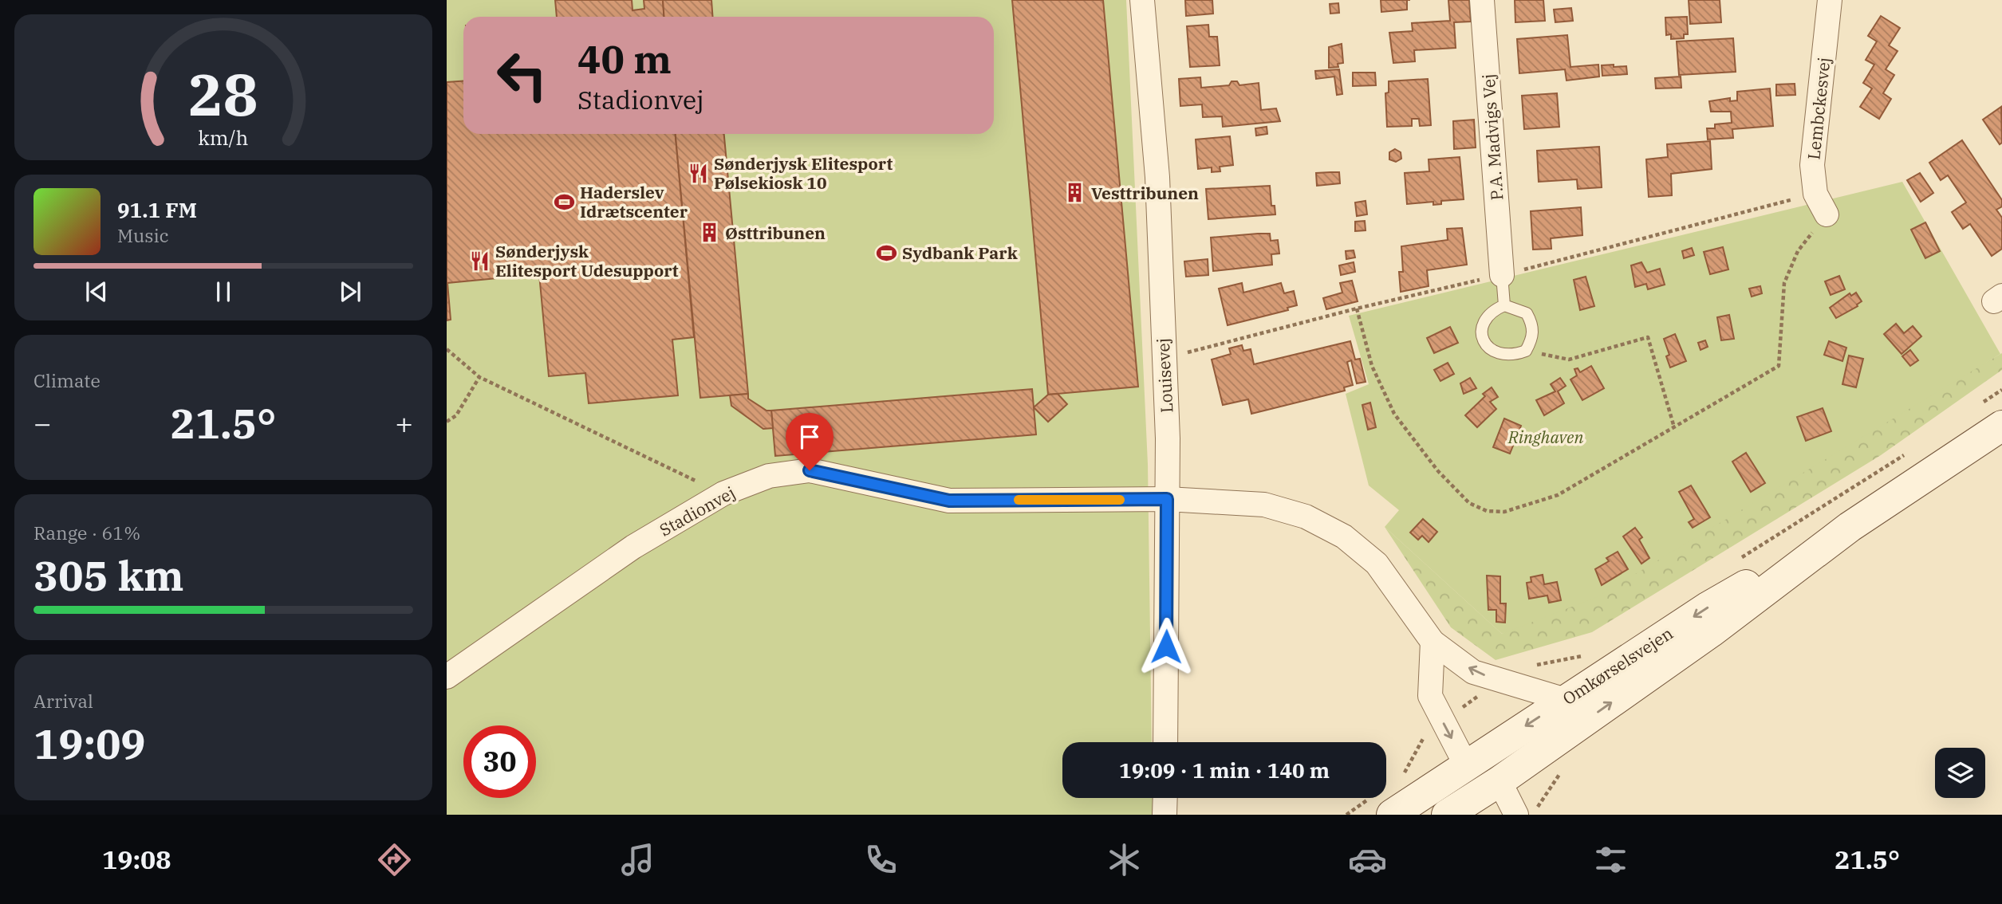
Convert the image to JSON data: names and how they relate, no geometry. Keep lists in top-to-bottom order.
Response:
{
  "streets": {
    "main road": ["Omkørselsvejen"],
    "street": [
      "Lembckesvej",
      "P.A. Madvigs Vej",
      "Louisevej",
      "Stadionvej"
    ]
  },
  "crossings": [
    ["Louisevej", "Stadionvej"],
    ["Stadionvej", "Omkørselsvejen"]
  ],
  "parks": ["Ringhaven"],
  "places": {
    "restaurant": ["Sønderjysk Elitesport Pølsekiosk 10", "Sønderjysk Elitesport Udesupport"],
    "building": ["Vesttribunen", "Østtribunen"],
    "sports": ["Haderslev Idrætscenter", "Sydbank Park"]
  },
  "page": {
    "turn": ["40 m", "Stadionvej"],
    "song": ["91.1 FM", "Music"],
    "tile": [
      "Climate",
      ["Range · 61%", "305 km"],
      ["Arrival", "19:09"]
    ],
    "heat": ["−", "21.5°", "+"],
    "limit": "30",
    "trip": "19:09 · 1 min · 140 m",
    "tabs": ["19:08", "21.5°"],
    "gauge": ["28", "km/h"]
  }
}
